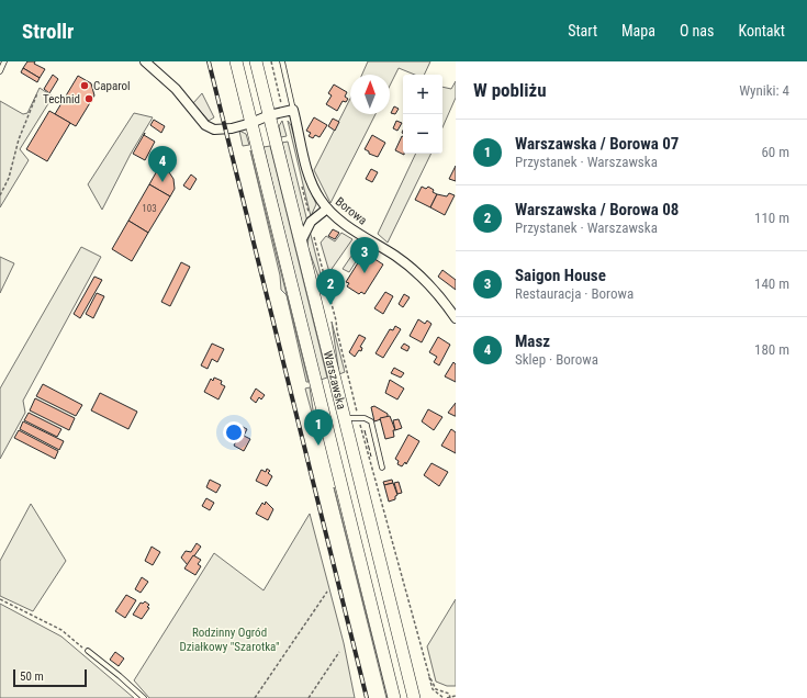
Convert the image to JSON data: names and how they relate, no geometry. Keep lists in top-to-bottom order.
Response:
{
  "streets": {
    "main road": ["Warszawska"],
    "street": ["Borowa"]
  },
  "parks": ["Rodzinny Ogród Działkowy \"Szarotka\""],
  "places": ["Caparol", "Technid"],
  "house_numbers": ["103"],
  "scale_bar": "50 m",
  "north": "top",
  "page": {
    "header": "Strollr",
    "nav": [
      "Start",
      "Mapa",
      "O nas",
      "Kontakt"
    ],
    "heading": ["W pobliżu", "Wyniki: 4"],
    "map_buttons": ["+", "−"],
    "list": [
      {
        "mark": "1",
        "name": "Warszawska / Borowa 07",
        "note": "Przystanek · Warszawska",
        "value": "60 m"
      },
      {
        "mark": "2",
        "name": "Warszawska / Borowa 08",
        "note": "Przystanek · Warszawska",
        "value": "110 m"
      },
      {
        "mark": "3",
        "name": "Saigon House",
        "note": "Restauracja · Borowa",
        "value": "140 m"
      },
      {
        "mark": "4",
        "name": "Masz",
        "note": "Sklep · Borowa",
        "value": "180 m"
      }
    ],
    "pins": [
      "4",
      "3",
      "2",
      "1"
    ],
    "scale": "50 m"
  }
}
